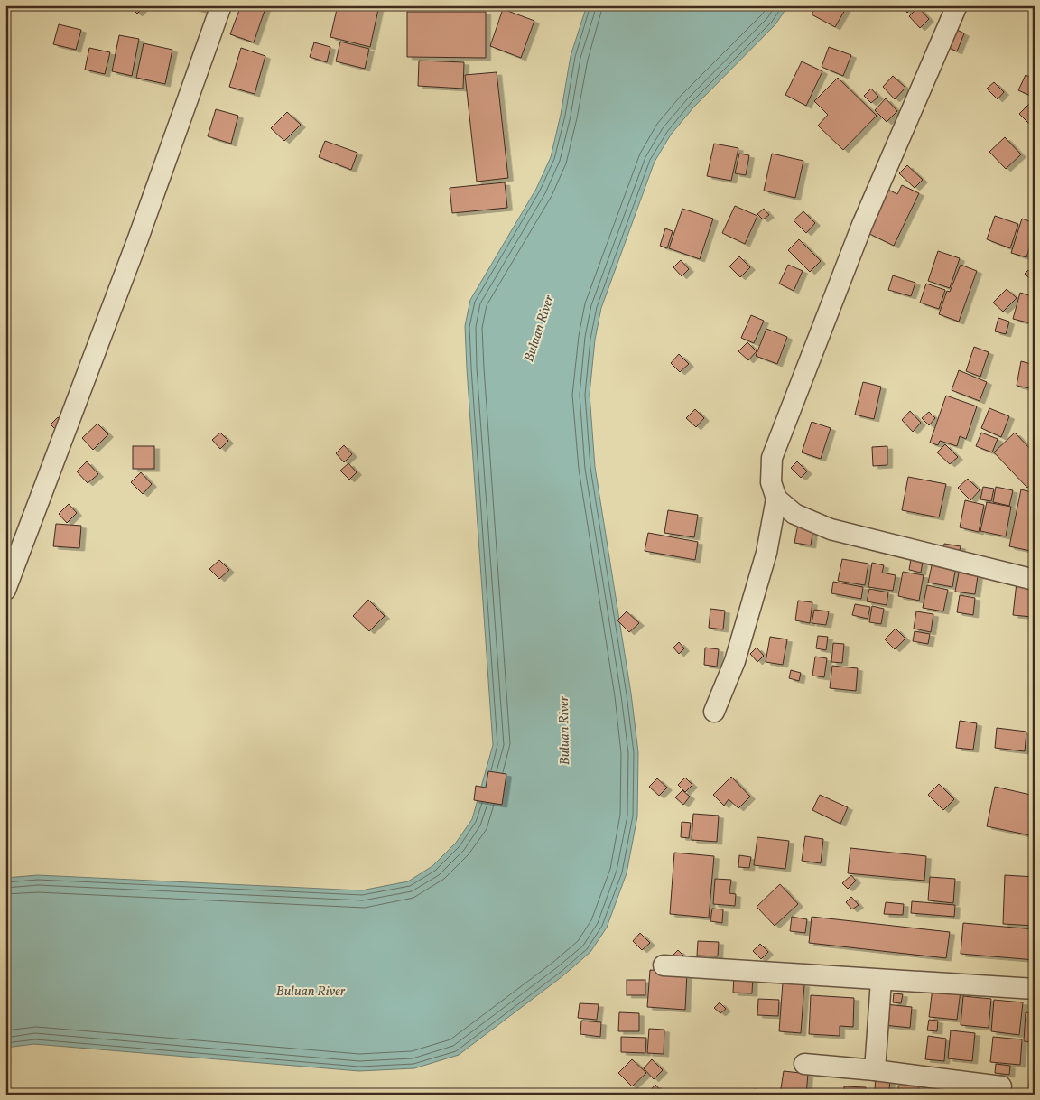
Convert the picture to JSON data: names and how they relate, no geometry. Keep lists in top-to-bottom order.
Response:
{
  "water": ["Buluan River"]
}
